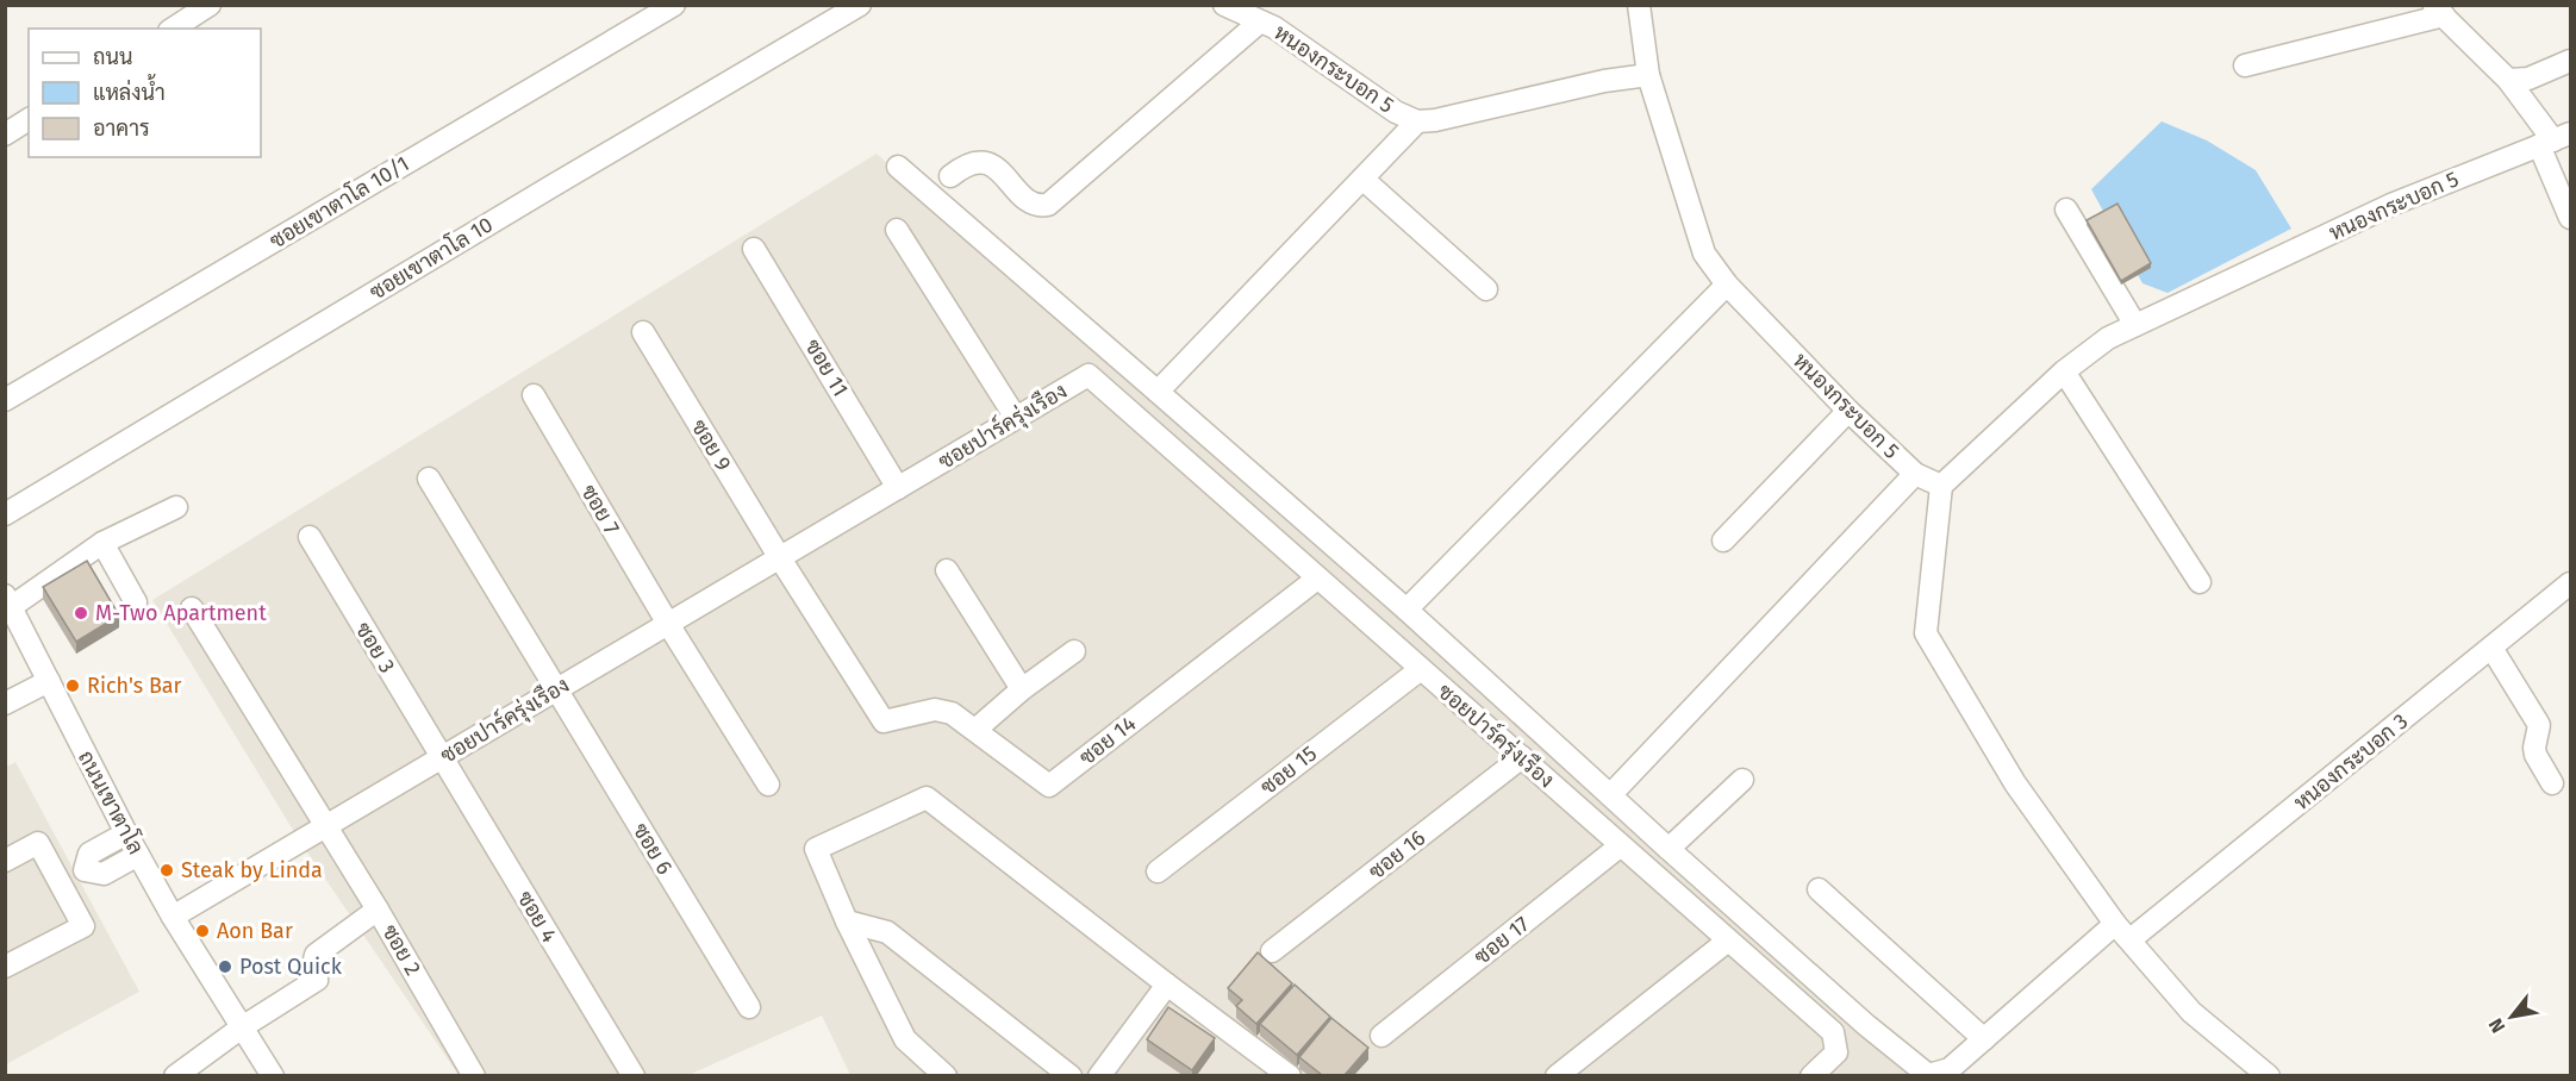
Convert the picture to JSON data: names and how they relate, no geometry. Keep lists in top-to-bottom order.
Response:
{
  "streets": {
    "street": [
      "หนองกระบอก 5",
      "ซอยเขาตาโล 10/1",
      "ซอยเขาตาโล 10",
      "ซอย 11",
      "ซอยปาร์ครุ่งเรือง",
      "ซอย 9",
      "ซอย 7",
      "ซอย 3",
      "ซอย 14",
      "หนองกระบอก 3",
      "ซอย 15",
      "ถนนเขาตาโล",
      "ซอย 6",
      "ซอย 16",
      "ซอย 4",
      "ซอย 17",
      "ซอย 2"
    ]
  },
  "crossings": [
    ["ซอย 11", "ซอยปาร์ครุ่งเรือง"],
    ["ซอยปาร์ครุ่งเรือง", "ซอย 9"],
    ["ซอยปาร์ครุ่งเรือง", "ซอย 7"],
    ["ซอยปาร์ครุ่งเรือง", "ซอย 3"],
    ["ซอยปาร์ครุ่งเรือง", "ซอย 14"],
    ["ซอยปาร์ครุ่งเรือง", "ซอย 15"],
    ["ซอยปาร์ครุ่งเรือง", "ถนนเขาตาโล"],
    ["ซอยปาร์ครุ่งเรือง", "ซอย 6"],
    ["ซอยปาร์ครุ่งเรือง", "ซอย 16"],
    ["ซอยปาร์ครุ่งเรือง", "ซอย 4"],
    ["ซอยปาร์ครุ่งเรือง", "ซอย 17"],
    ["ซอยปาร์ครุ่งเรือง", "ซอย 2"],
    ["ซอย 9", "ซอย 14"],
    ["ซอย 3", "ซอย 4"]
  ],
  "places": [
    "M-Two Apartment",
    "Rich's Bar",
    "Steak by Linda",
    "Aon Bar",
    "Post Quick"
  ],
  "legend": ["ถนน", "แหล่งน้ำ", "อาคาร"],
  "north": "bottom left"
}
